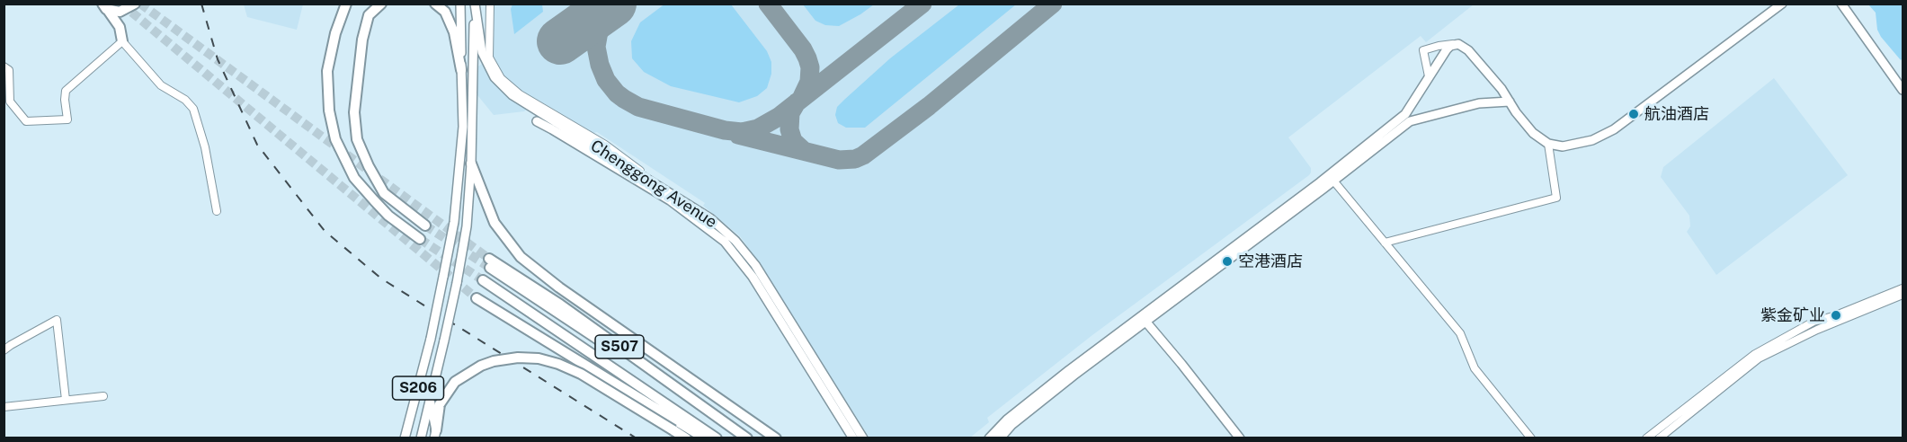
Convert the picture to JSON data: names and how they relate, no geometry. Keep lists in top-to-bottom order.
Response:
{
  "streets": {
    "highway": ["S507"],
    "main road": ["Chenggong Avenue", "S206"]
  },
  "places": ["航油酒店", "空港酒店", "紫金矿业"]
}
